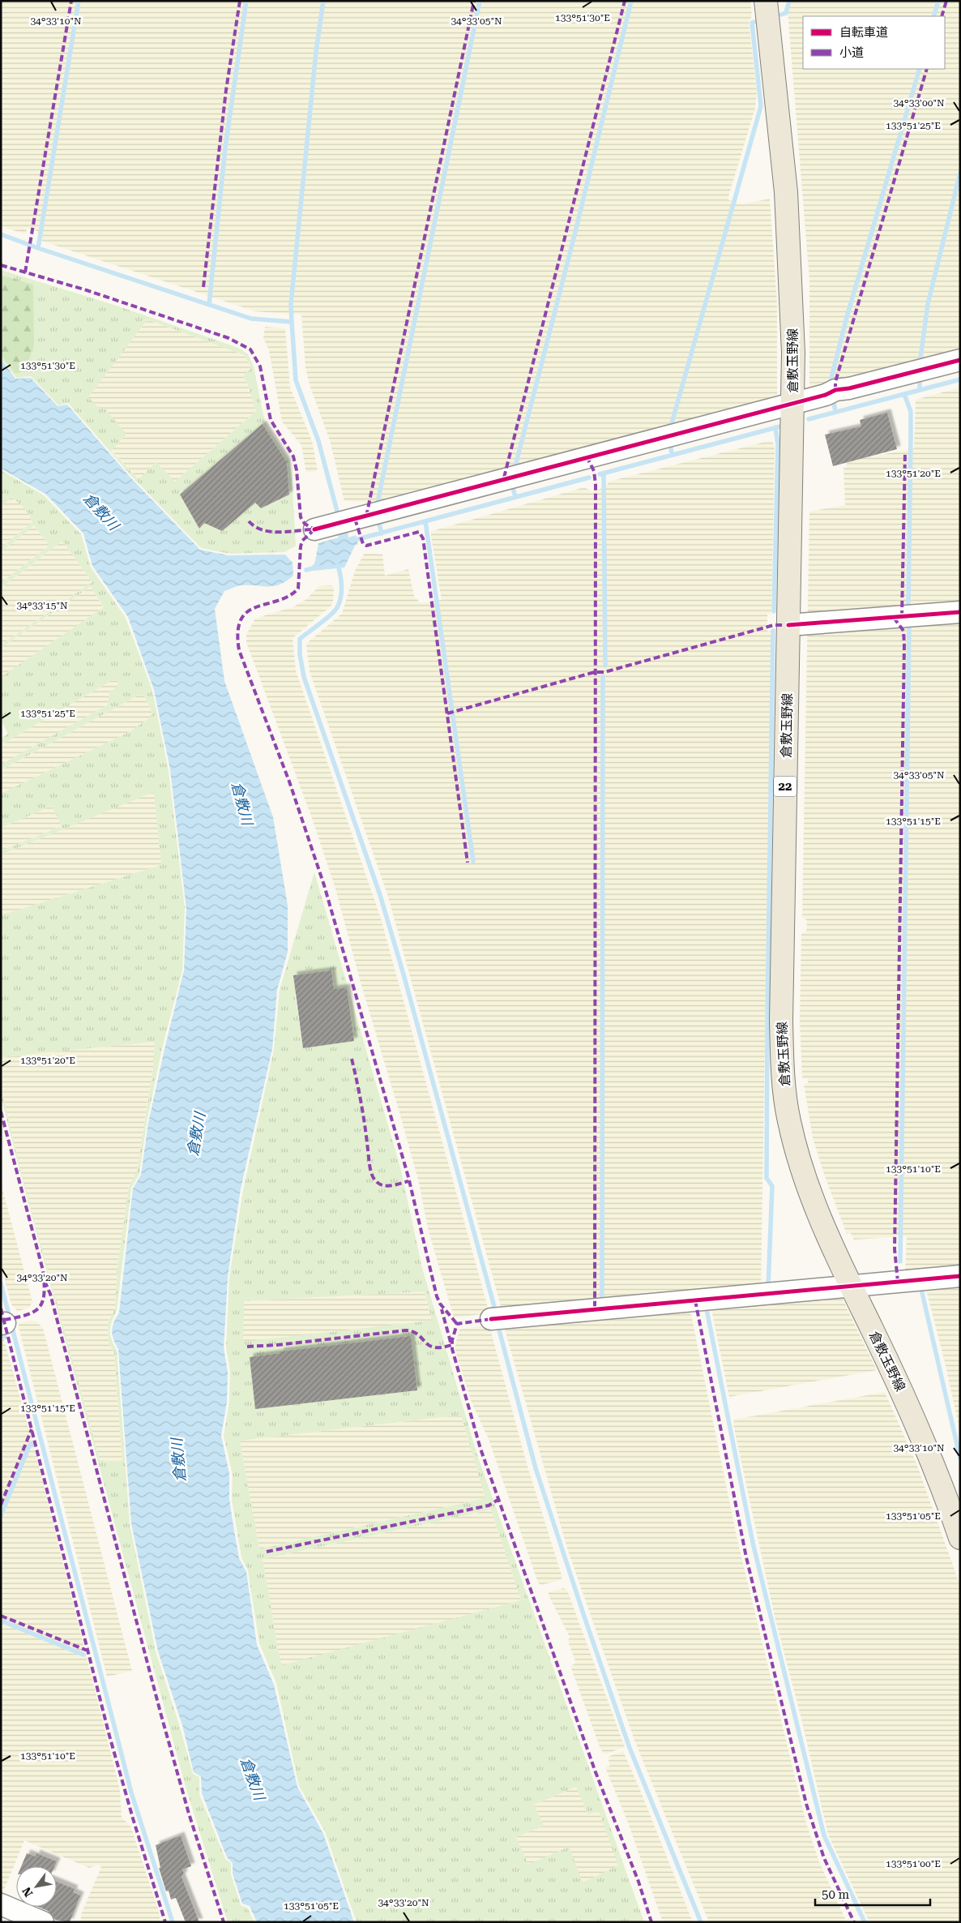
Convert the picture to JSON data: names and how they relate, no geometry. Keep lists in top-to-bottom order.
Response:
{
  "streets": {
    "main road": ["倉敷玉野線", "22"]
  },
  "water": ["倉敷川"],
  "legend": ["自転車道", "小道"],
  "scale_bar": "50 m",
  "north": "bottom left",
  "coordinates": [
    "133°51'30\"E",
    "34°33'10\"N",
    "34°33'05\"N",
    "34°33'00\"N",
    "133°51'25\"E",
    "133°51'20\"E",
    "34°33'15\"N",
    "133°51'15\"E",
    "133°51'10\"E",
    "34°33'20\"N",
    "133°51'05\"E",
    "133°51'00\"E"
  ]
}
